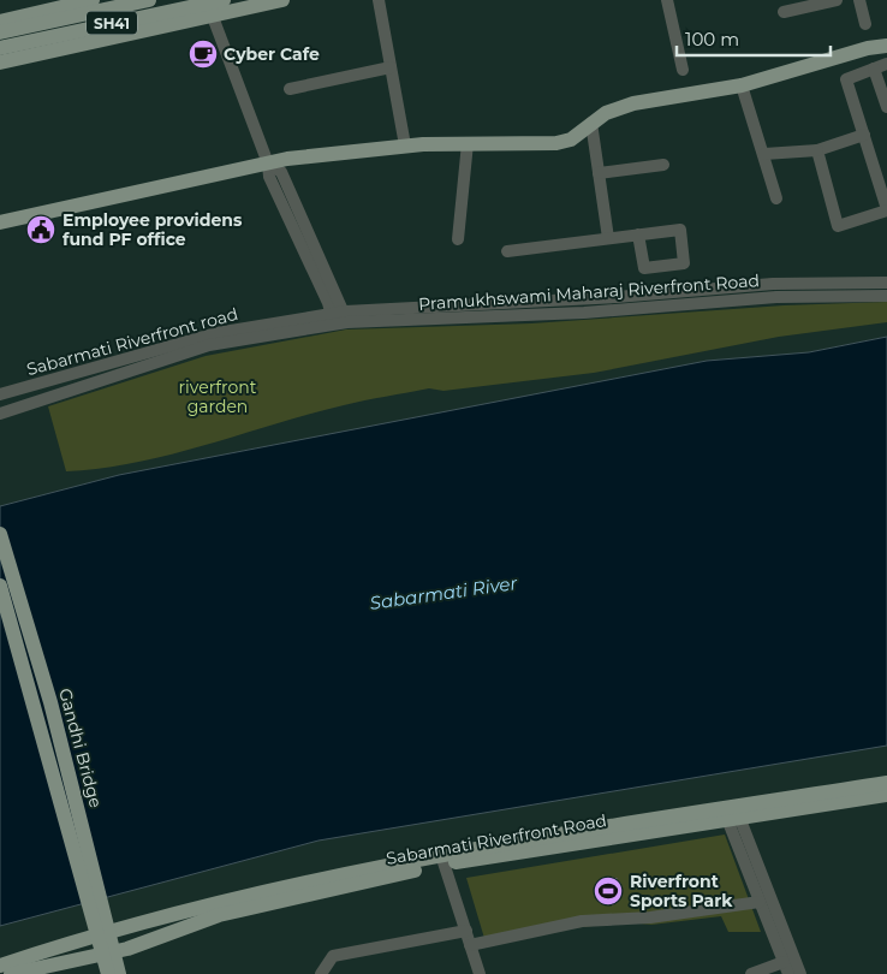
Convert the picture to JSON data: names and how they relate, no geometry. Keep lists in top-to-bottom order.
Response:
{
  "streets": {
    "main road": ["SH41", "Gandhi Bridge", "Sabarmati Riverfront Road"],
    "street": ["Pramukhswami Maharaj Riverfront Road", "Sabarmati Riverfront road"]
  },
  "crossings": [
    ["Pramukhswami Maharaj Riverfront Road", "Sabarmati Riverfront road"]
  ],
  "water": ["Sabarmati River"],
  "parks": ["riverfront garden"],
  "places": {
    "cafe": ["Cyber Cafe"],
    "public building": ["Employee providens fund PF office"],
    "sports": ["Riverfront Sports Park"]
  },
  "scale_bar": "100 m"
}
